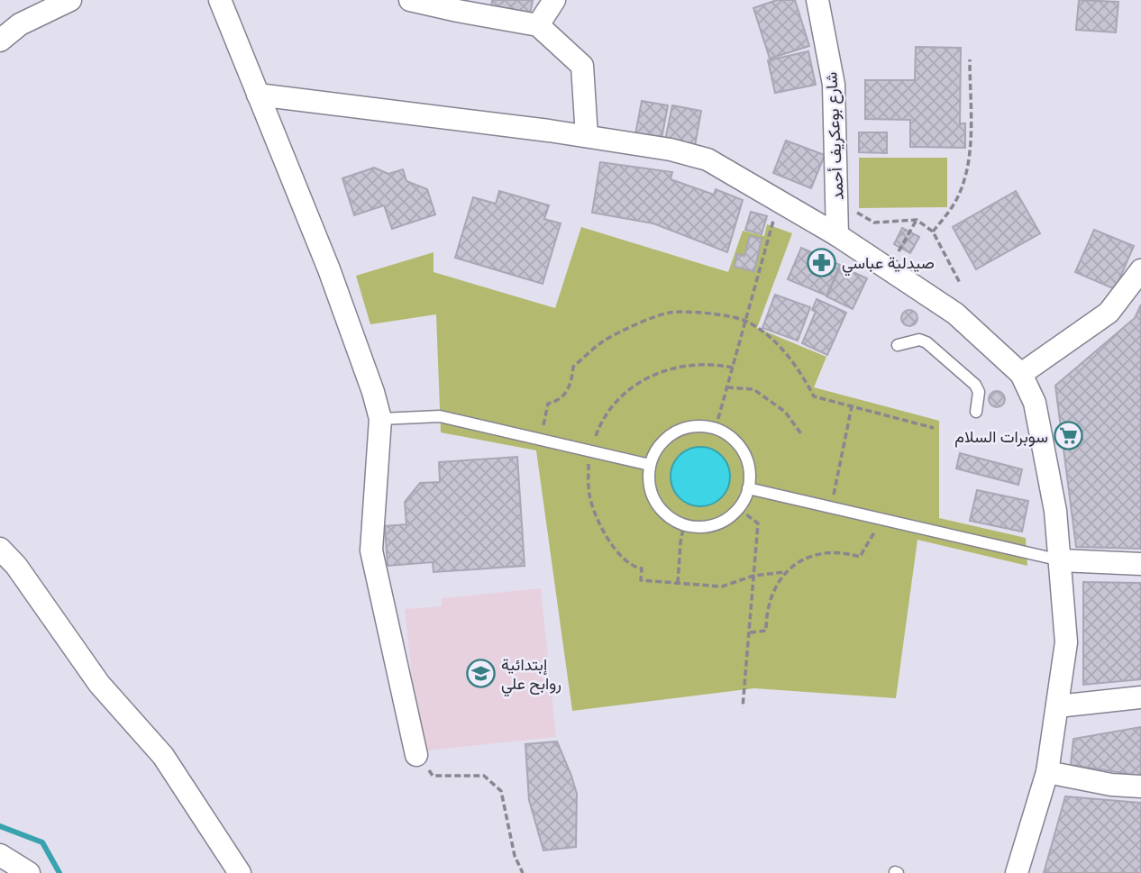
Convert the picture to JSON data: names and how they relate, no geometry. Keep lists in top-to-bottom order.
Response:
{
  "streets": {
    "street": ["شارع بوعكريف أحمد"]
  },
  "places": {
    "pharmacy": ["صيدلية عباسي"],
    "supermarket": ["سوبرات السلام"],
    "school or university": ["إبتدائية روابح علي"]
  }
}
